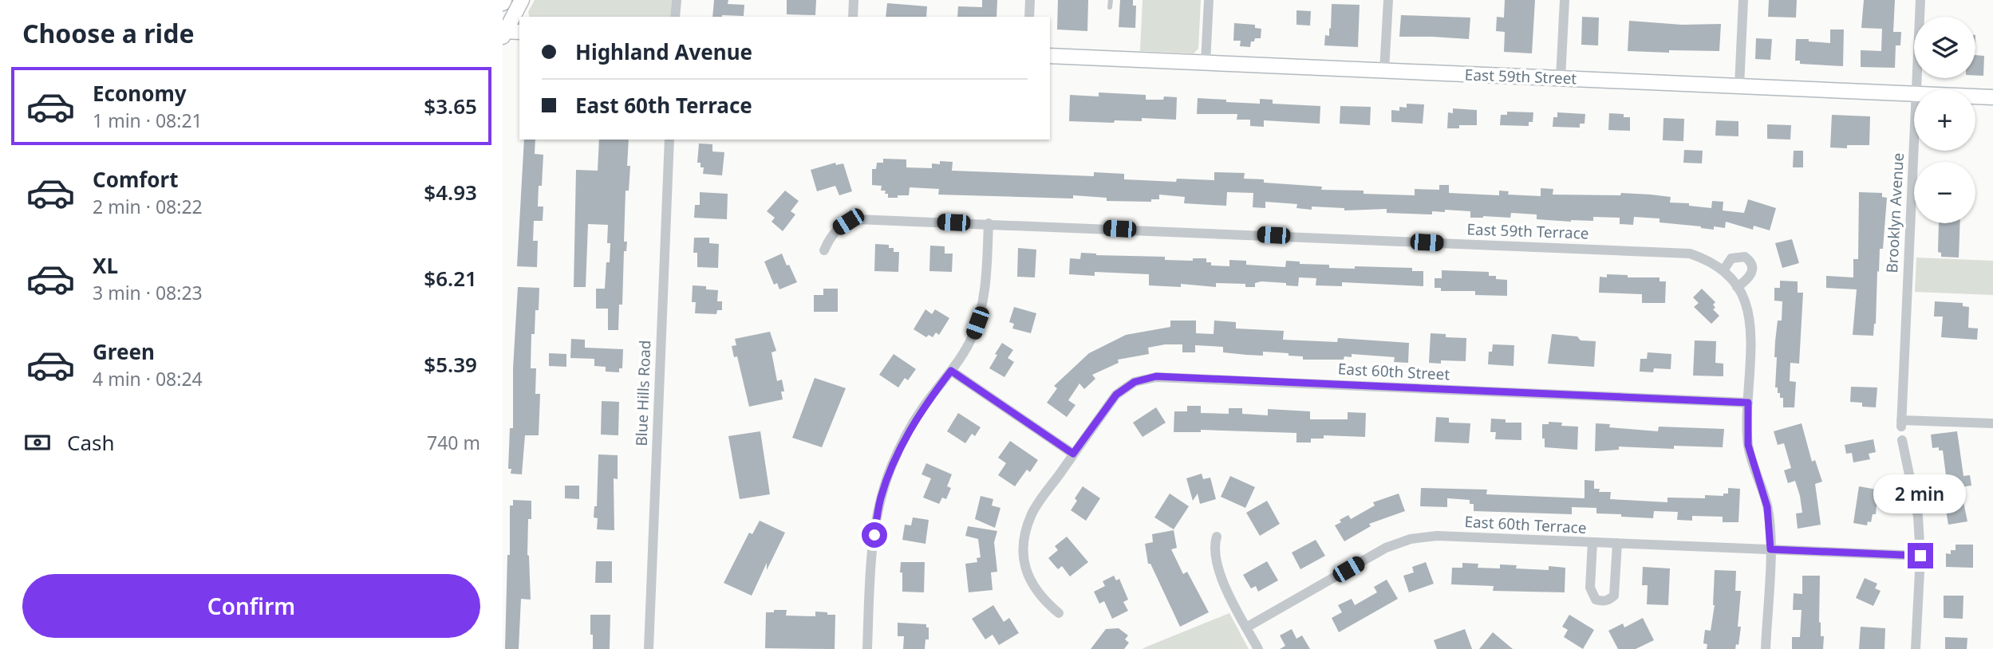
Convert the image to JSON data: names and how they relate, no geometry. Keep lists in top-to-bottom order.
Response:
{
  "streets": {
    "street": [
      "East 59th Street",
      "Brooklyn Avenue",
      "East 59th Terrace",
      "East 60th Street",
      "Blue Hills Road",
      "East 60th Terrace"
    ]
  },
  "page": {
    "heading": "Choose a ride",
    "map_buttons": ["+", "−"],
    "banner": ["Highland Avenue", "East 60th Terrace"],
    "list": [
      {
        "name": "Economy",
        "note": "1 min · 08:21",
        "value": "$3.65"
      },
      {
        "name": "Comfort",
        "note": "2 min · 08:22",
        "value": "$4.93"
      },
      {
        "name": "XL",
        "note": "3 min · 08:23",
        "value": "$6.21"
      },
      {
        "name": "Green",
        "note": "4 min · 08:24",
        "value": "$5.39"
      }
    ],
    "pay": ["Cash", "740 m"],
    "bubble": "2 min",
    "buttons": "Confirm"
  }
}
